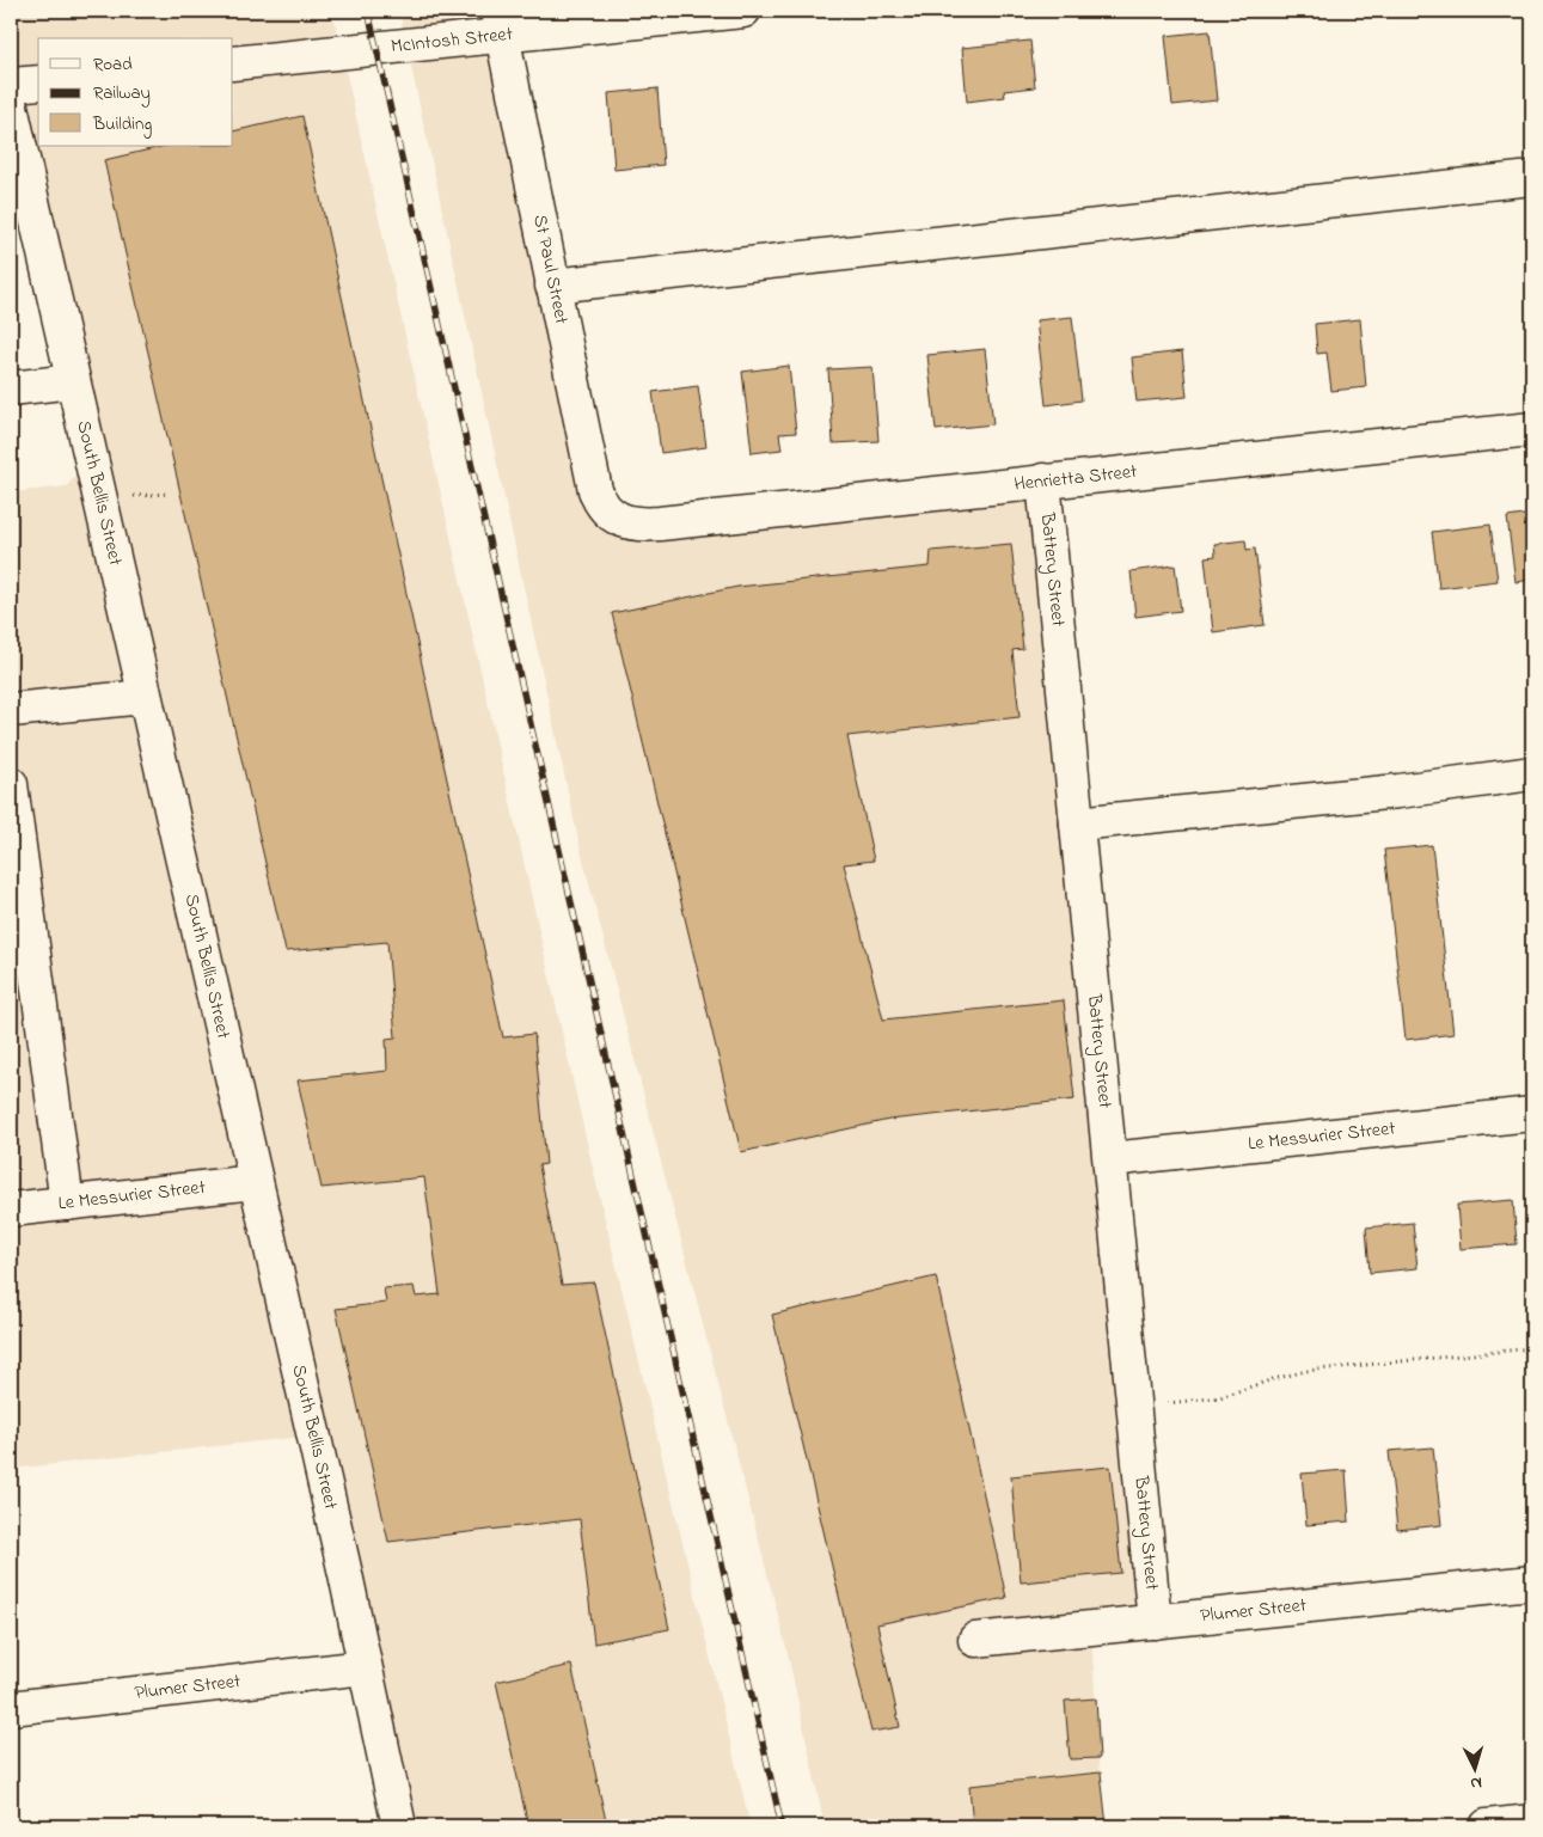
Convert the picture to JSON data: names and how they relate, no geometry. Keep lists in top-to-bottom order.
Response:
{
  "streets": {
    "street": [
      "McIntosh Street",
      "St Paul Street",
      "Henrietta Street",
      "South Bellis Street",
      "Battery Street",
      "Le Messurier Street",
      "Plumer Street"
    ]
  },
  "crossings": [
    ["McIntosh Street", "St Paul Street"],
    ["St Paul Street", "Henrietta Street"],
    ["Henrietta Street", "Battery Street"],
    ["South Bellis Street", "Le Messurier Street"],
    ["South Bellis Street", "Plumer Street"],
    ["Battery Street", "Le Messurier Street"],
    ["Battery Street", "Plumer Street"]
  ],
  "legend": ["Road", "Railway", "Building"],
  "north": "bottom"
}
